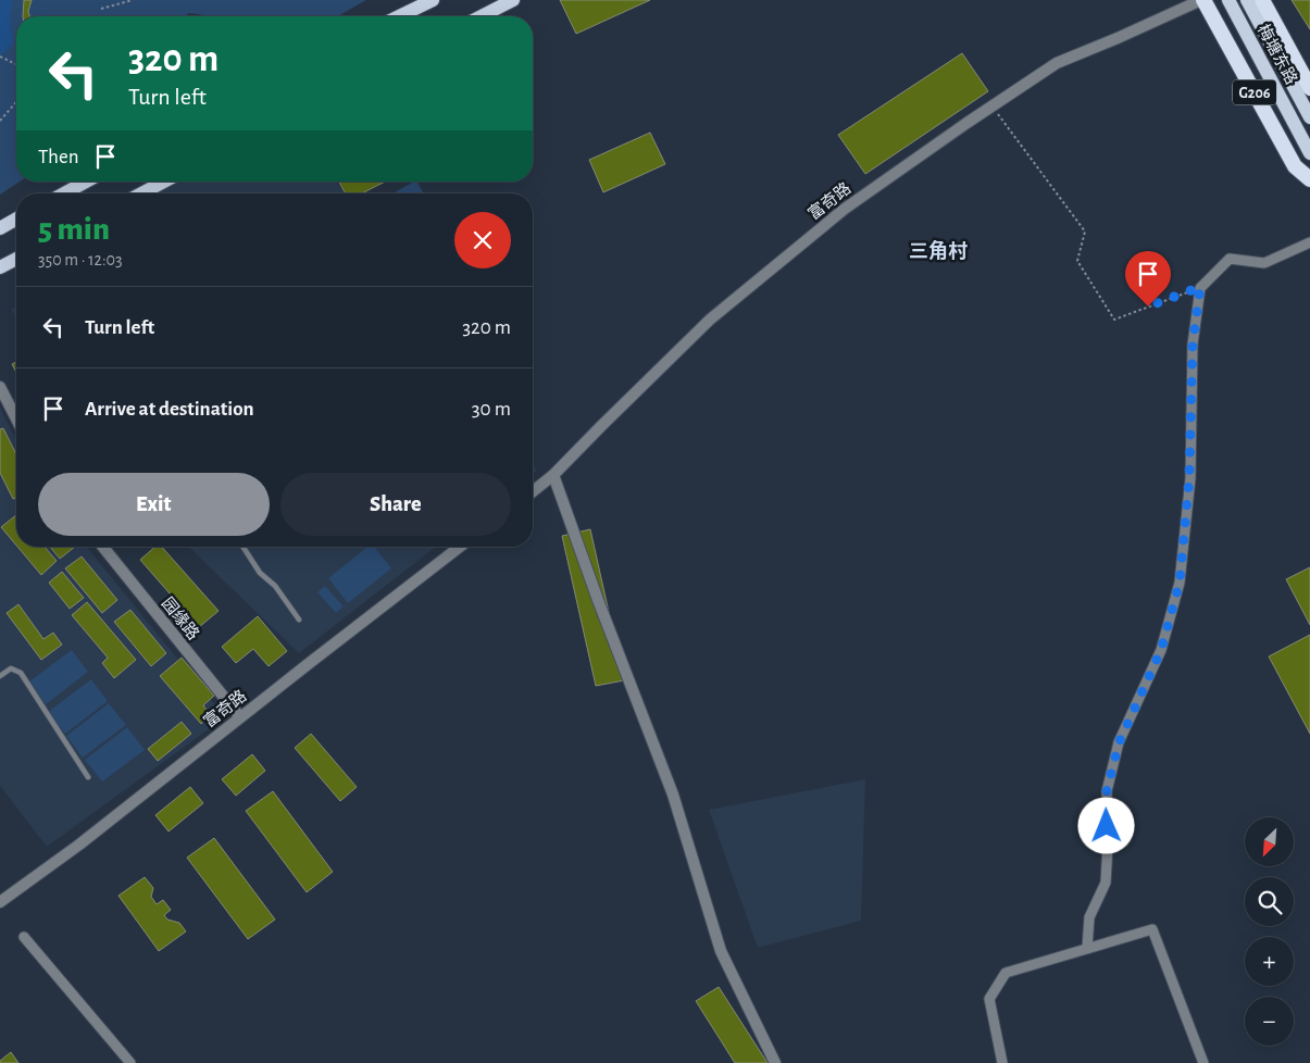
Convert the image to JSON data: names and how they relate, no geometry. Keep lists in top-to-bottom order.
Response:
{
  "streets": {
    "highway": ["G206"],
    "main road": ["梅塘东路"],
    "street": ["富奇路", "园缘路"]
  },
  "crossings": [
    ["G206", "富奇路"],
    ["富奇路", "园缘路"]
  ],
  "districts": ["三角村"],
  "north": "bottom left",
  "page": {
    "turn": ["320 m", "Turn left"],
    "then": "Then",
    "heading": ["5 min", "350 m · 12:03"],
    "list": [
      {
        "name": "Turn left",
        "value": "320 m"
      },
      {
        "name": "Arrive at destination",
        "value": "30 m"
      }
    ],
    "buttons": ["Exit", "Share"],
    "map_buttons": ["+", "−"]
  }
}
